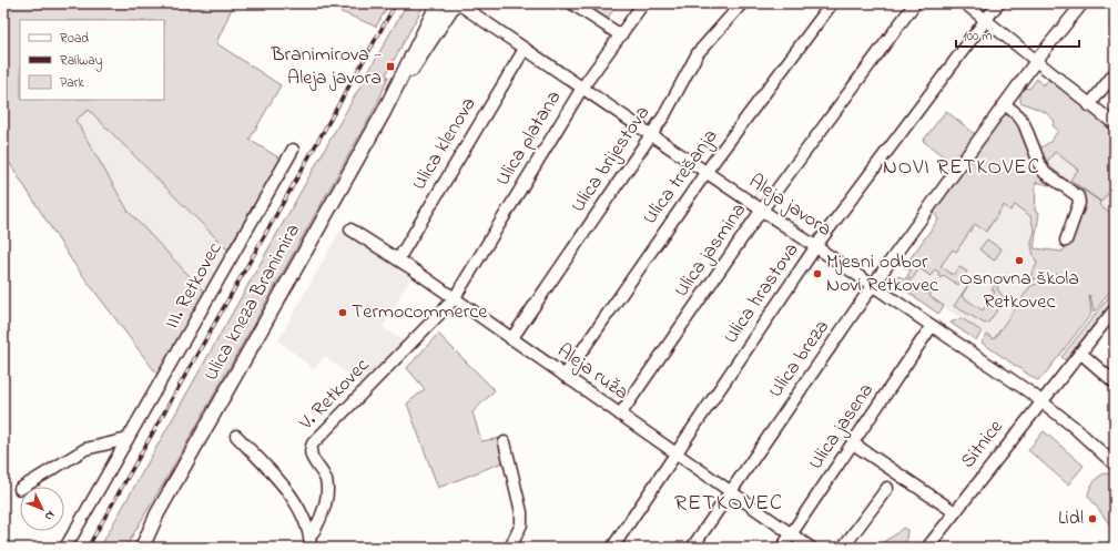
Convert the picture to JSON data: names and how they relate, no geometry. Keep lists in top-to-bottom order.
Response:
{
  "streets": {
    "main road": ["Ulica kneza Branimira"],
    "street": [
      "Ulica platana",
      "Ulica klenova",
      "Ulica brijestova",
      "Ulica trešanja",
      "Aleja javora",
      "Ulica jasmina",
      "III. Retkovec",
      "Ulica hrastova",
      "Ulica breza",
      "Aleja ruža",
      "V. Retkovec",
      "Ulica jasena",
      "Sitnice"
    ]
  },
  "crossings": [
    ["Ulica platana", "Aleja javora"],
    ["Ulica platana", "Aleja ruža"],
    ["Ulica platana", "V. Retkovec"],
    ["Ulica klenova", "Aleja javora"],
    ["Ulica klenova", "Aleja ruža"],
    ["Ulica brijestova", "Aleja javora"],
    ["Ulica brijestova", "Aleja ruža"],
    ["Ulica trešanja", "Aleja javora"],
    ["Ulica trešanja", "Aleja ruža"],
    ["Aleja javora", "Ulica jasmina"],
    ["Aleja javora", "Ulica hrastova"],
    ["Aleja javora", "Ulica breza"],
    ["Aleja javora", "Ulica jasena"],
    ["Aleja javora", "Sitnice"],
    ["Ulica jasmina", "Aleja ruža"],
    ["Ulica hrastova", "Aleja ruža"],
    ["Ulica breza", "Aleja ruža"],
    ["Aleja ruža", "V. Retkovec"],
    ["Aleja ruža", "Ulica jasena"]
  ],
  "districts": ["NOVI RETKOVEC", "RETKOVEC"],
  "places": {
    "transit": ["Branimirova - Aleja javora"],
    "other": [
      "Osnovna škola Retkovec",
      "Mjesni odbor Novi Retkovec",
      "Termocommerce",
      "Lidl"
    ]
  },
  "legend": ["Road", "Railway", "Park"],
  "scale_bar": "100 m",
  "north": "bottom right"
}
